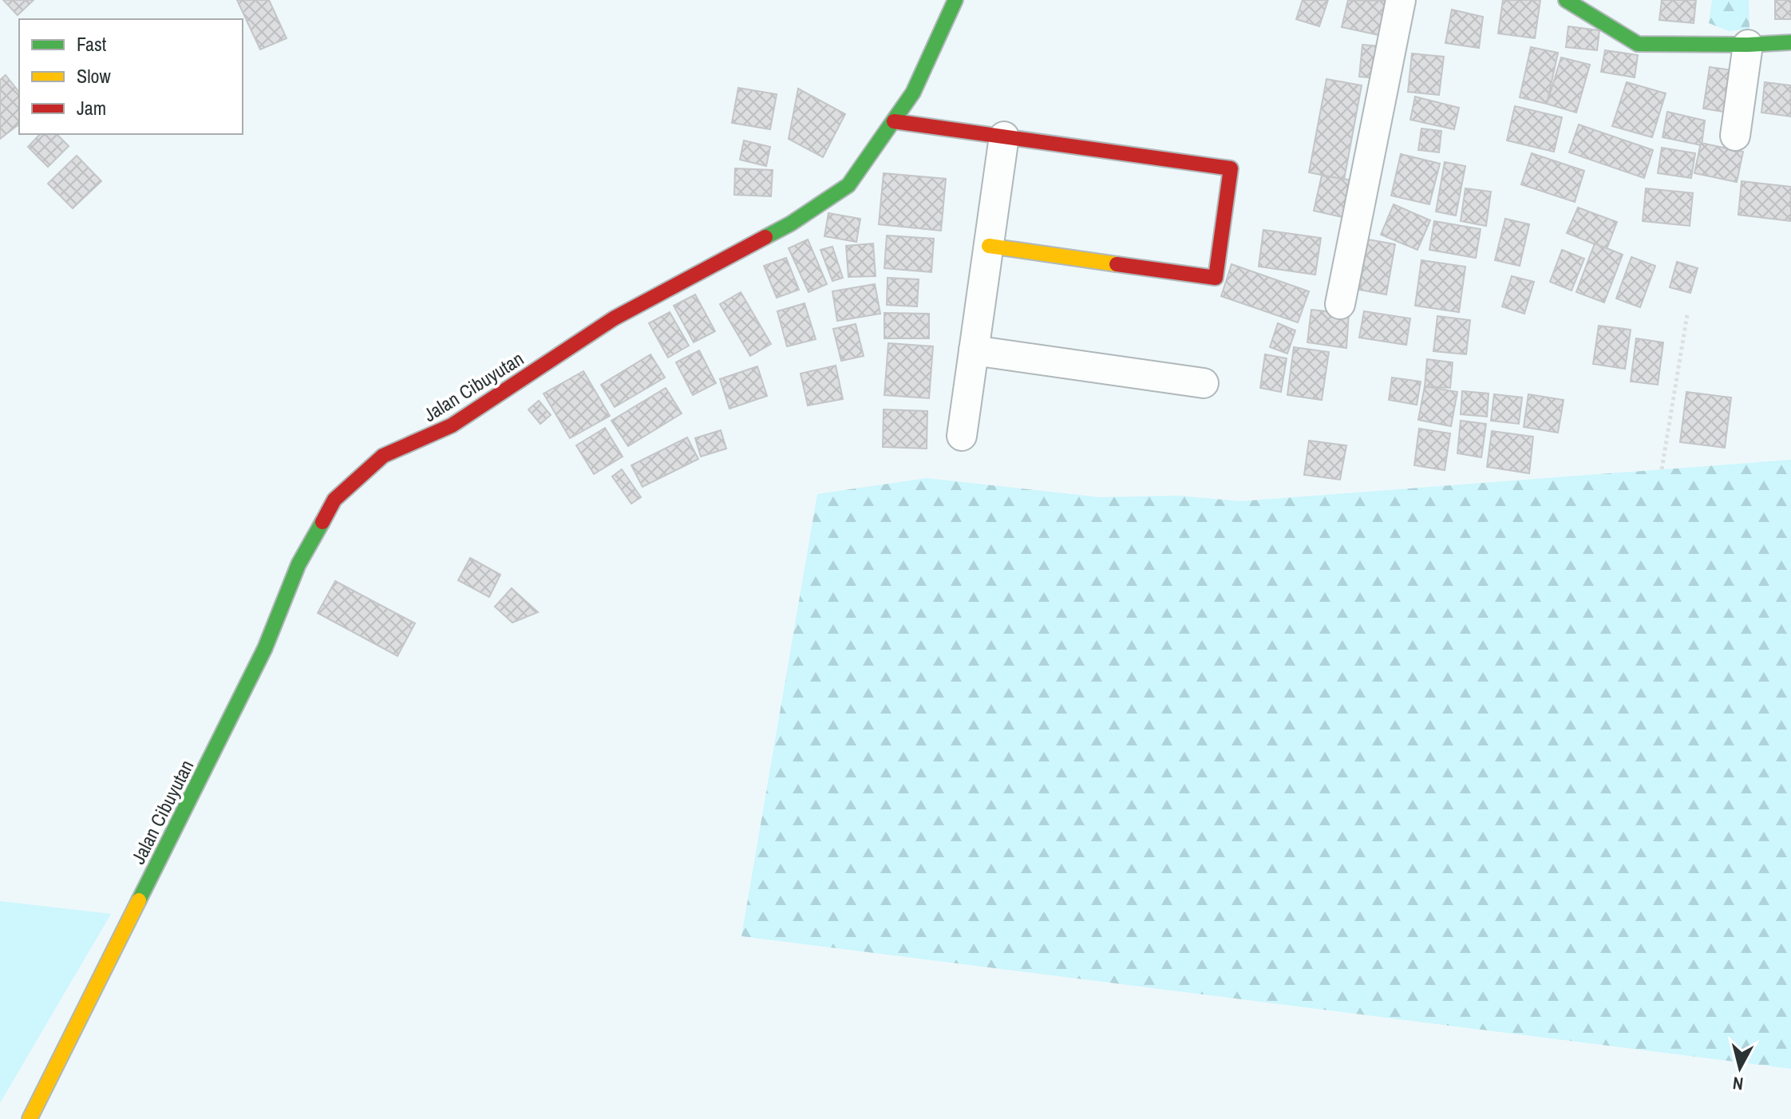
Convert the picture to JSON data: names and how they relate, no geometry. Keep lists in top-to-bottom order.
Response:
{
  "streets": {
    "street": ["Jalan Cibuyutan"]
  },
  "legend": ["Fast", "Slow", "Jam"],
  "north": "bottom"
}
